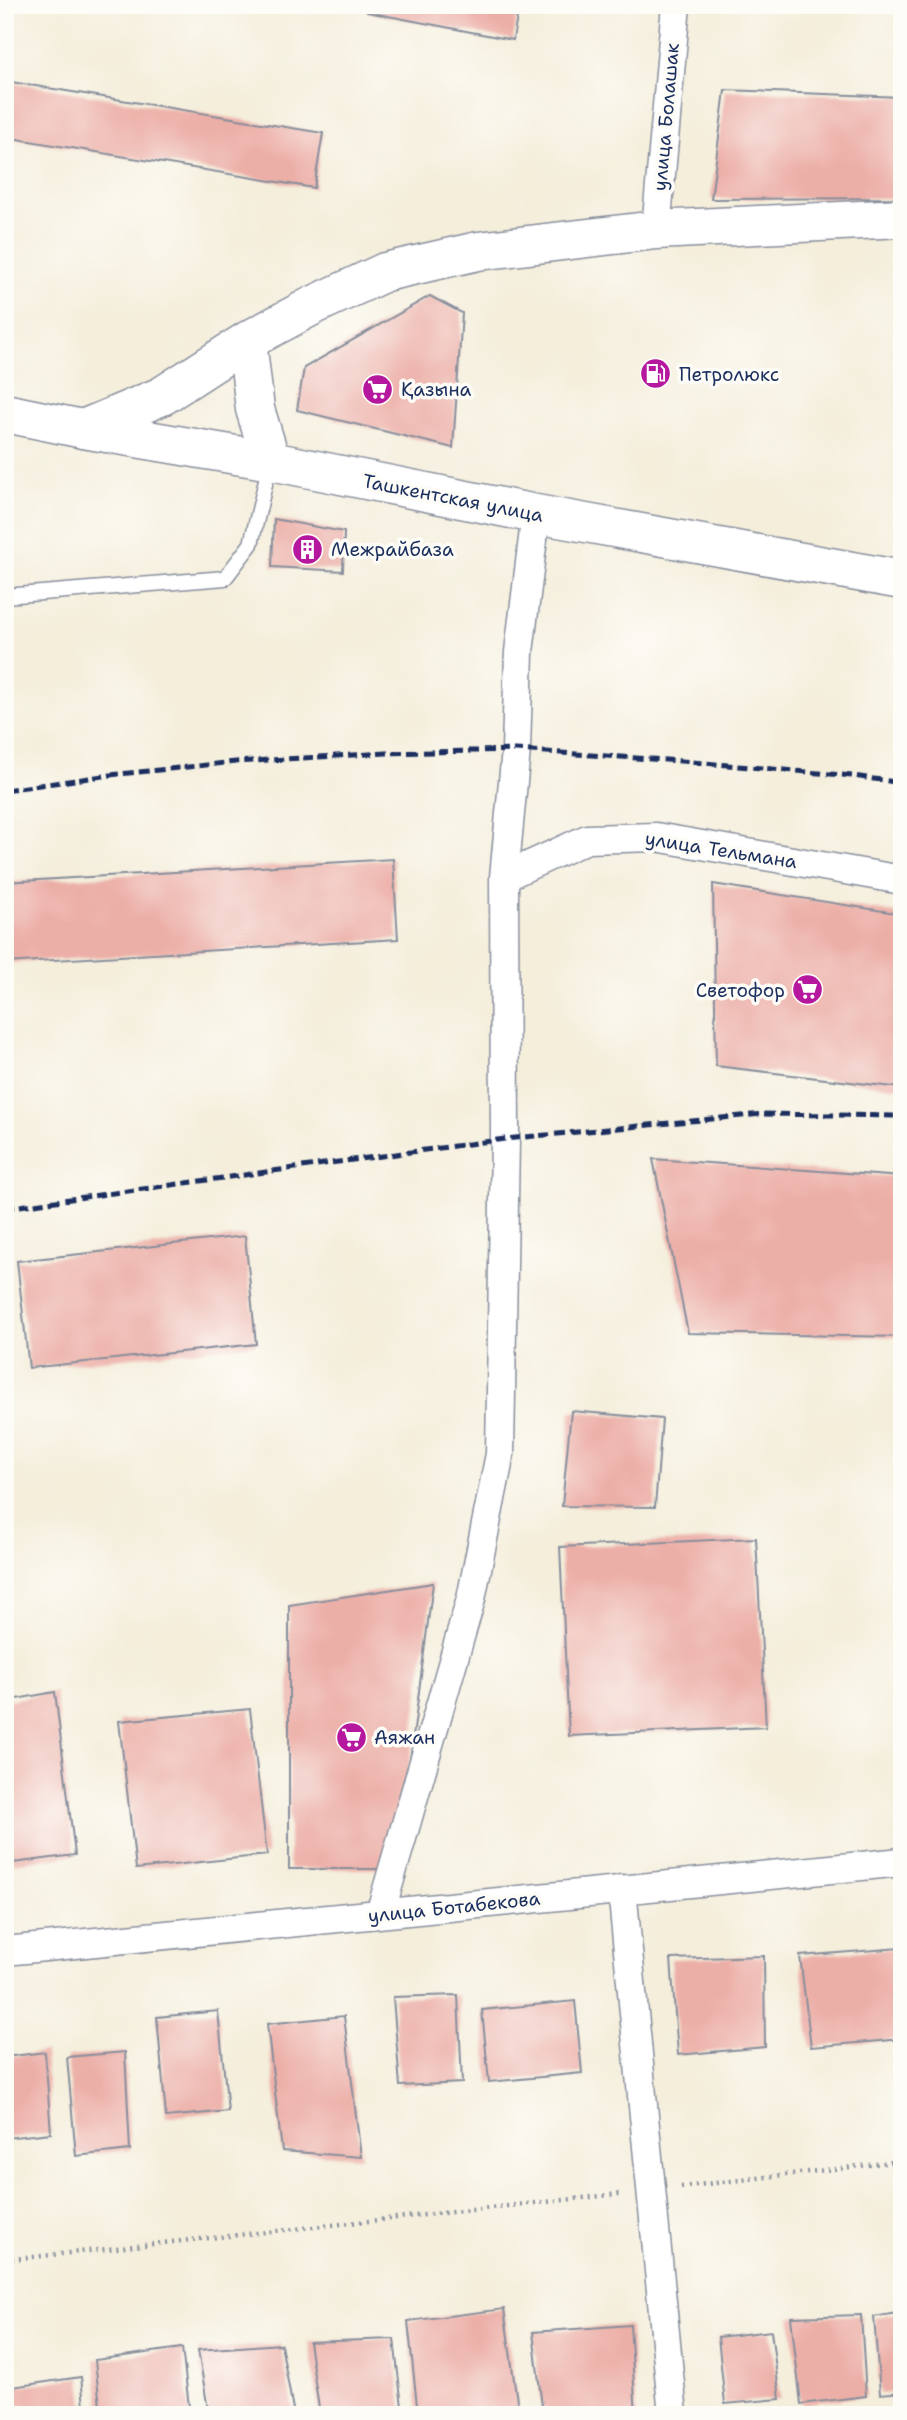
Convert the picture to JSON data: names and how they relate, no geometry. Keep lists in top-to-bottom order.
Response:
{
  "streets": {
    "main road": ["Ташкентская улица"],
    "street": ["улица Болашак", "улица Тельмана", "улица Ботабекова"]
  },
  "places": {
    "fuel station": ["Петролюкс"],
    "supermarket": ["Қазына", "Светофор", "Аяжан"],
    "building": ["Межрайбаза"]
  }
}
